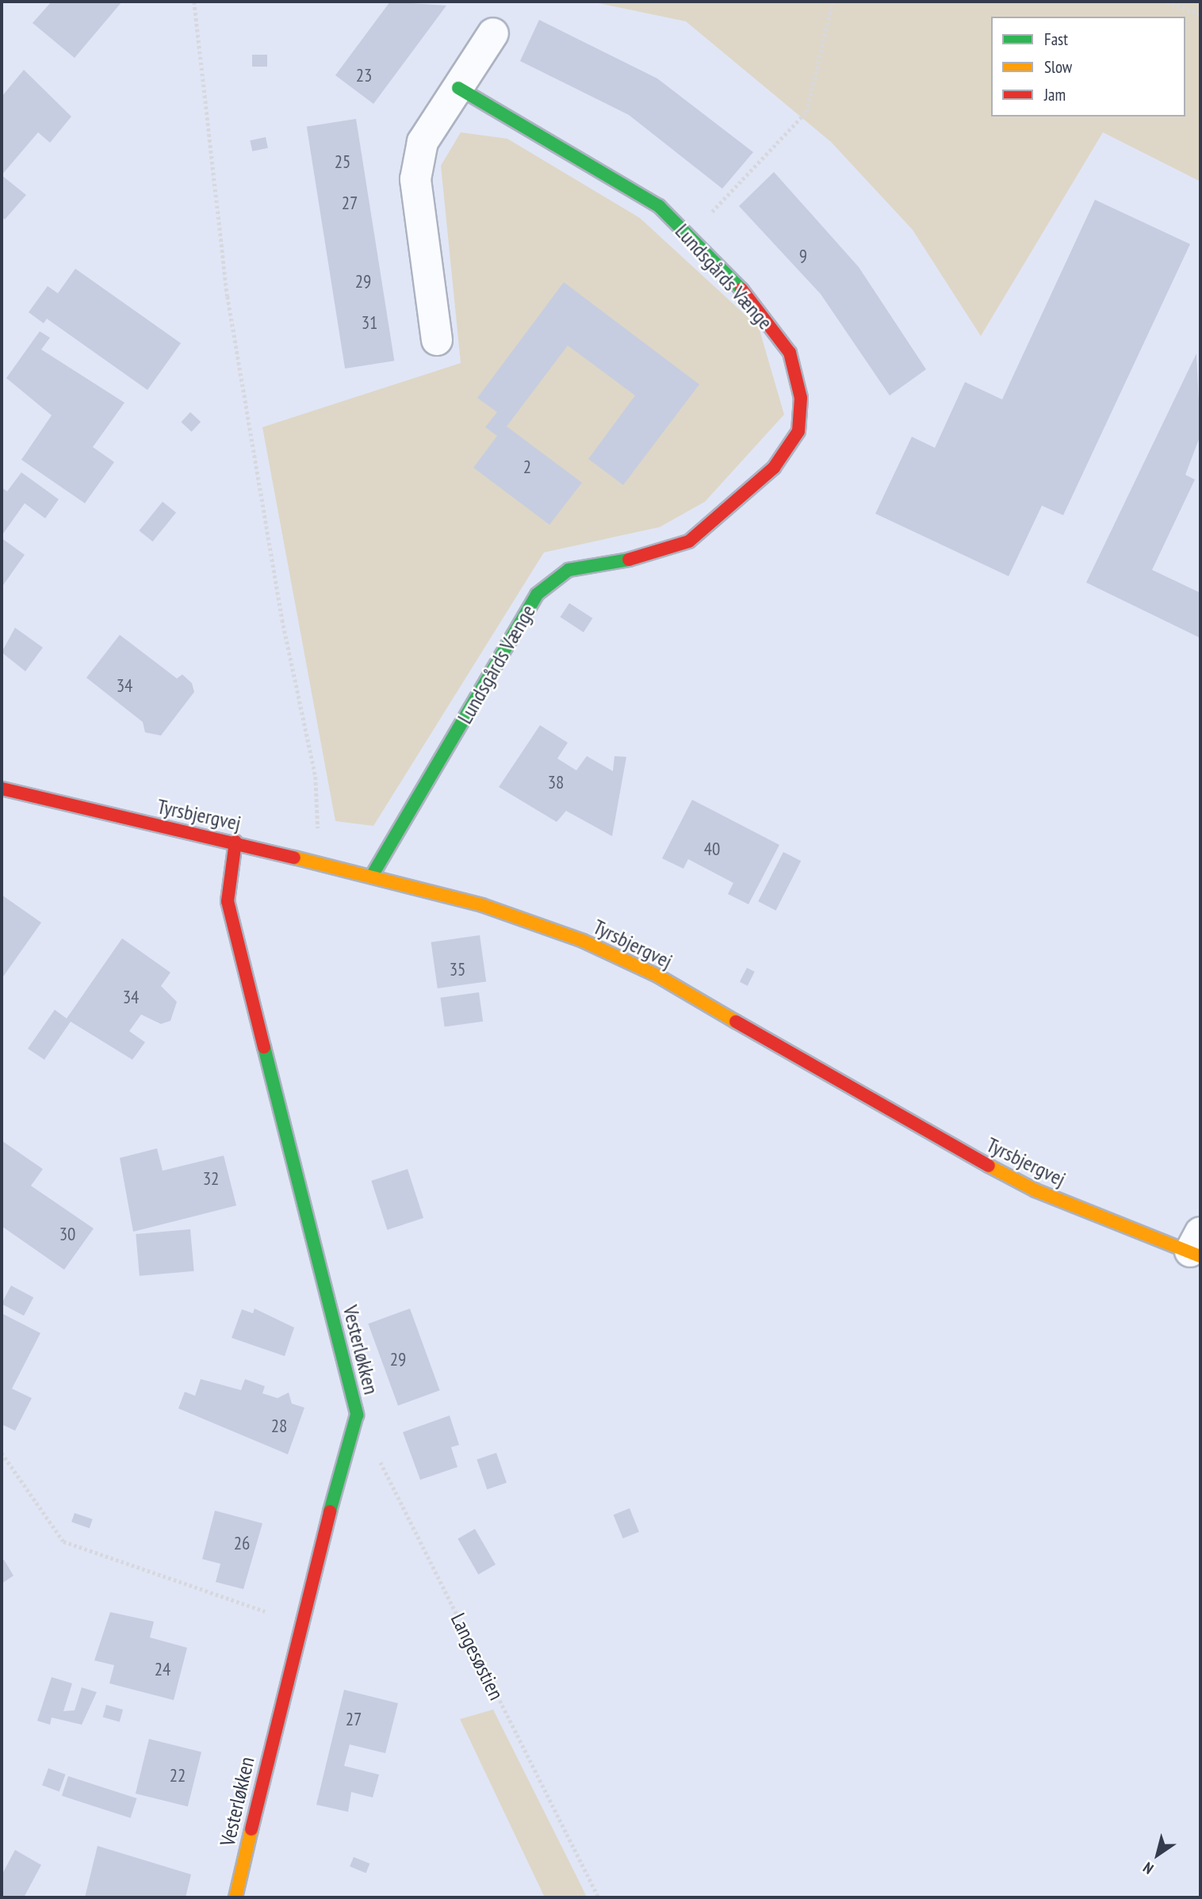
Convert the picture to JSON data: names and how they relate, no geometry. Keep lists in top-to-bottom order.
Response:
{
  "streets": {
    "street": ["Lundsgårds Vænge", "Tyrsbjergvej", "Vesterløkken"],
    "path": ["Langesøstien"]
  },
  "crossings": [
    ["Lundsgårds Vænge", "Tyrsbjergvej"],
    ["Tyrsbjergvej", "Vesterløkken"],
    ["Vesterløkken", "Langesøstien"]
  ],
  "house_numbers": [
    "23",
    "25",
    "27",
    "9",
    "29",
    "31",
    "2",
    "34",
    "38",
    "40",
    "35",
    "34",
    "32",
    "30",
    "29",
    "28",
    "26",
    "24",
    "27",
    "22"
  ],
  "legend": ["Fast", "Slow", "Jam"],
  "north": "bottom left"
}
